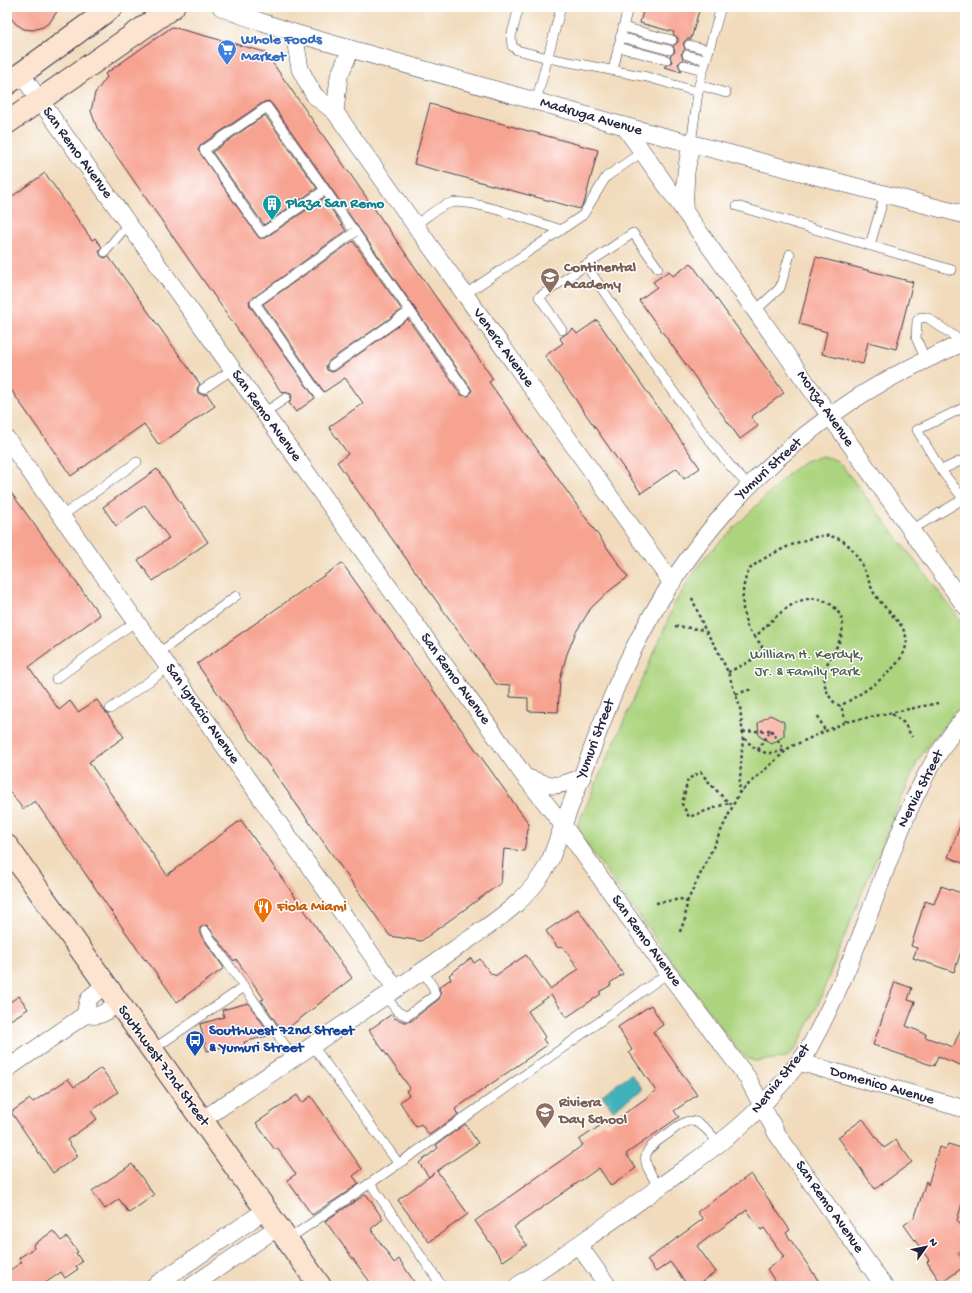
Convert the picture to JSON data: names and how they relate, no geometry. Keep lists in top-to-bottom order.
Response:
{
  "streets": {
    "main road": ["Southwest 72nd Street"],
    "street": [
      "Madruga Avenue",
      "San Remo Avenue",
      "Venera Avenue",
      "Monza Avenue",
      "Yumuri Street",
      "San Ignacio Avenue",
      "Nervia Street",
      "Domenico Avenue"
    ]
  },
  "crossings": [
    ["Madruga Avenue", "Venera Avenue"],
    ["Madruga Avenue", "Monza Avenue"],
    ["San Remo Avenue", "Yumuri Street"],
    ["San Remo Avenue", "Nervia Street"],
    ["Venera Avenue", "Yumuri Street"],
    ["Monza Avenue", "Yumuri Street"],
    ["Yumuri Street", "San Ignacio Avenue"],
    ["Yumuri Street", "Southwest 72nd Street"],
    ["Nervia Street", "Domenico Avenue"]
  ],
  "parks": ["William H. Kerdyk, Jr. & Family Park"],
  "places": {
    "supermarket": ["Whole Foods Market"],
    "building": ["Plaza San Remo"],
    "school or university": ["Continental Academy", "Riviera Day School"],
    "restaurant": ["Fiola Miami"],
    "bus stop": ["Southwest 72nd Street & Yumuri Street"]
  },
  "north": "top right"
}
